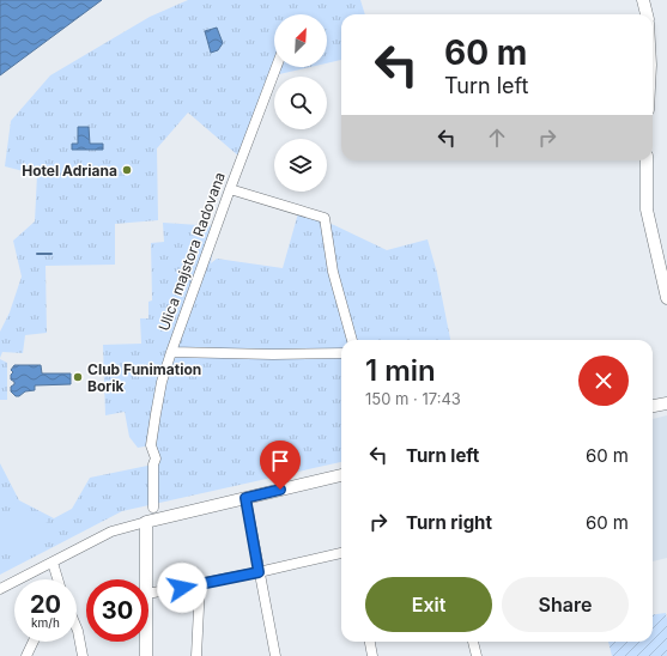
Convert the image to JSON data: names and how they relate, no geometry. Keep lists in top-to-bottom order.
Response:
{
  "streets": {
    "street": ["Ulica majstora Radovana"]
  },
  "places": ["Hotel Adriana", "Club Funimation Borik"],
  "north": "top right",
  "page": {
    "turn": ["60 m", "Turn left"],
    "heading": ["1 min", "150 m · 17:43"],
    "list": [
      {
        "name": "Turn left",
        "value": "60 m"
      },
      {
        "name": "Turn right",
        "value": "60 m"
      }
    ],
    "buttons": ["Exit", "Share"],
    "speed": "20 km/h",
    "limit": "30"
  }
}
